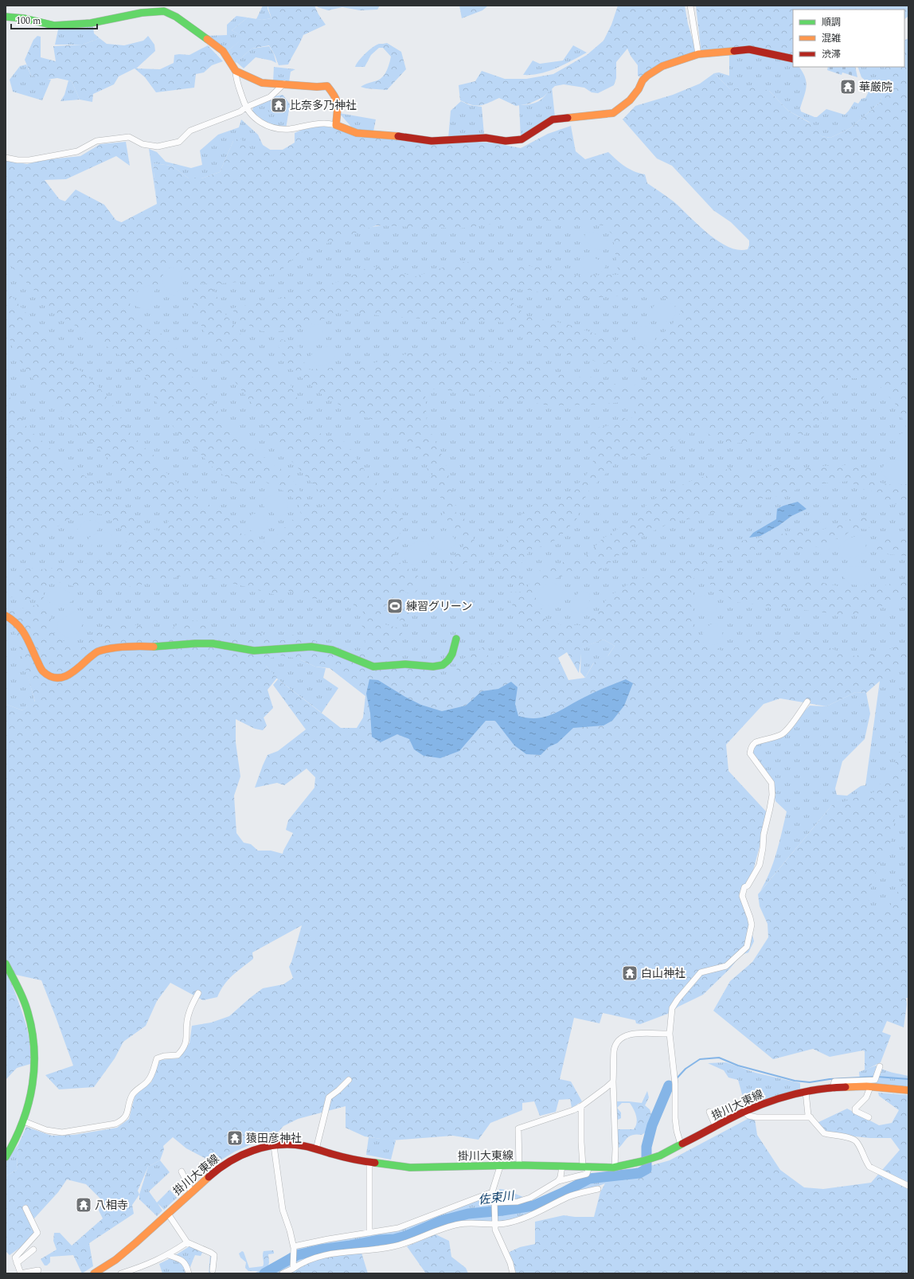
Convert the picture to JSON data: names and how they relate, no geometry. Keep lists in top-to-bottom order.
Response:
{
  "streets": {
    "street": ["掛川大東線"]
  },
  "water": ["佐束川"],
  "places": {
    "temple": [
      "華厳院",
      "比奈多乃神社",
      "白山神社",
      "猿田彦神社",
      "八相寺"
    ],
    "sports": ["練習グリーン"]
  },
  "legend": ["順調", "混雑", "渋滞"],
  "scale_bar": "100 m"
}
